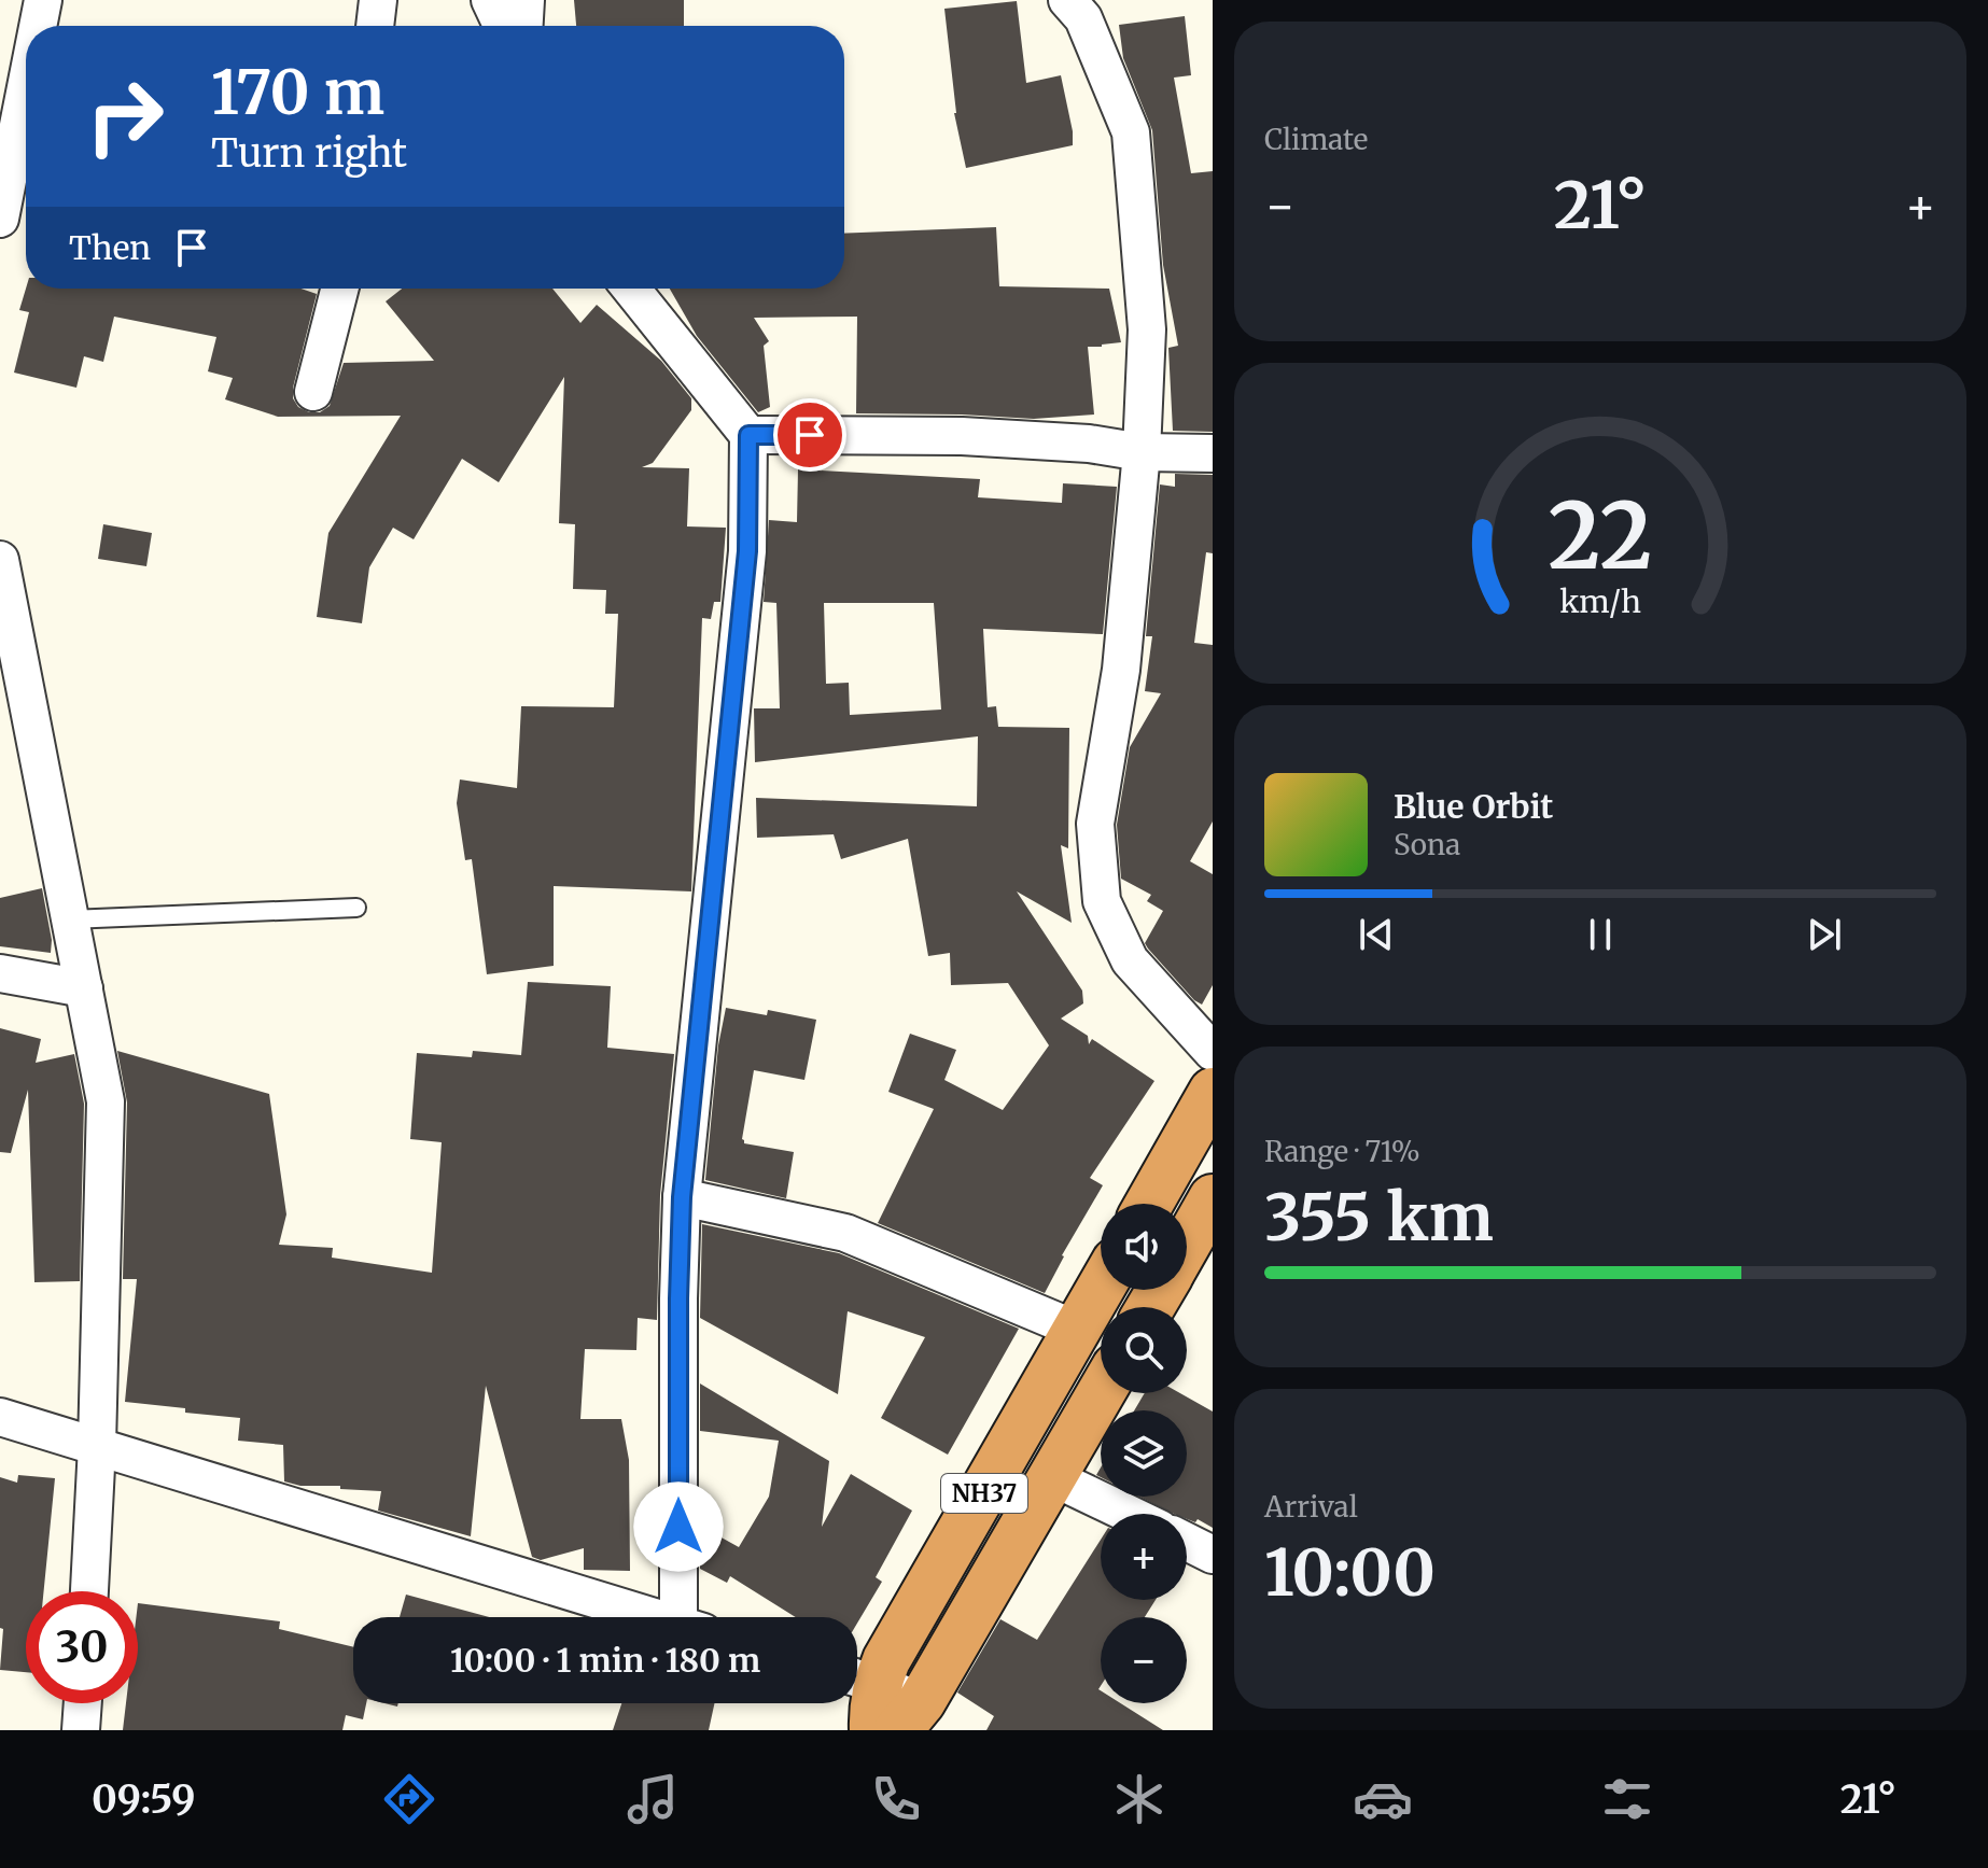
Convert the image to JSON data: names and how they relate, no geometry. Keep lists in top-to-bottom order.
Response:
{
  "streets": {
    "highway": ["NH37"]
  },
  "page": {
    "tile": [
      "Climate",
      ["Range · 71%", "355 km"],
      ["Arrival", "10:00"]
    ],
    "turn": ["170 m", "Turn right"],
    "heat": ["−", "21°", "+"],
    "then": "Then",
    "song": ["Blue Orbit", "Sona"],
    "map_buttons": ["+", "−"],
    "limit": "30",
    "trip": "10:00 · 1 min · 180 m",
    "tabs": ["09:59", "21°"],
    "gauge": ["22", "km/h"]
  }
}
